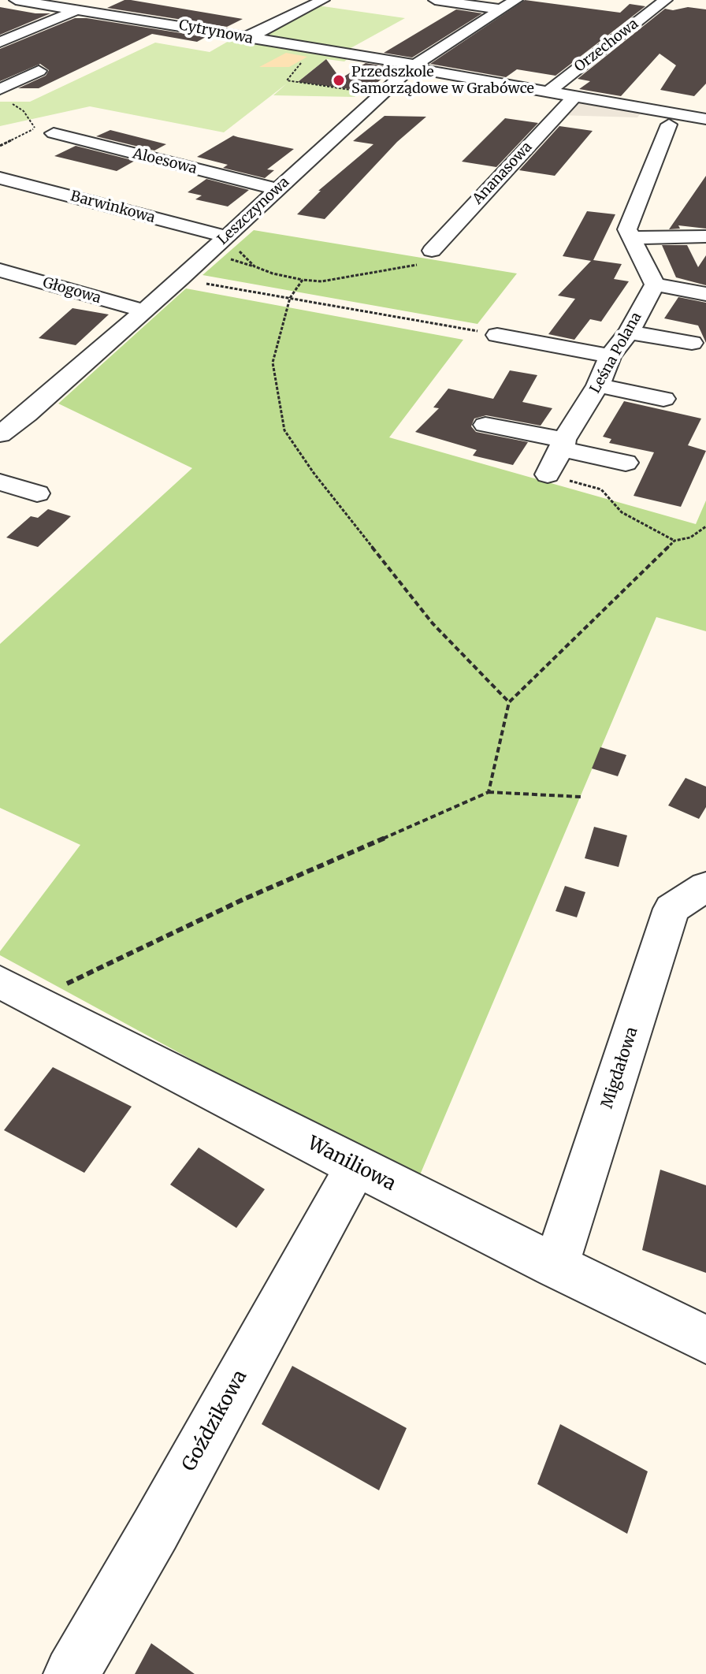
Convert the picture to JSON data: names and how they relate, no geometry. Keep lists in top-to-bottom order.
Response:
{
  "streets": {
    "street": [
      "Cytrynowa",
      "Orzechowa",
      "Aloesowa",
      "Ananasowa",
      "Barwinkowa",
      "Leszczynowa",
      "Głogowa",
      "Leśna Polana",
      "Migdałowa",
      "Waniliowa",
      "Goździkowa"
    ]
  },
  "crossings": [
    ["Cytrynowa", "Orzechowa"],
    ["Cytrynowa", "Ananasowa"],
    ["Cytrynowa", "Leszczynowa"],
    ["Aloesowa", "Leszczynowa"],
    ["Barwinkowa", "Leszczynowa"],
    ["Leszczynowa", "Głogowa"],
    ["Migdałowa", "Waniliowa"],
    ["Waniliowa", "Goździkowa"]
  ],
  "places": ["Przedszkole Samorządowe w Grabówce"]
}
